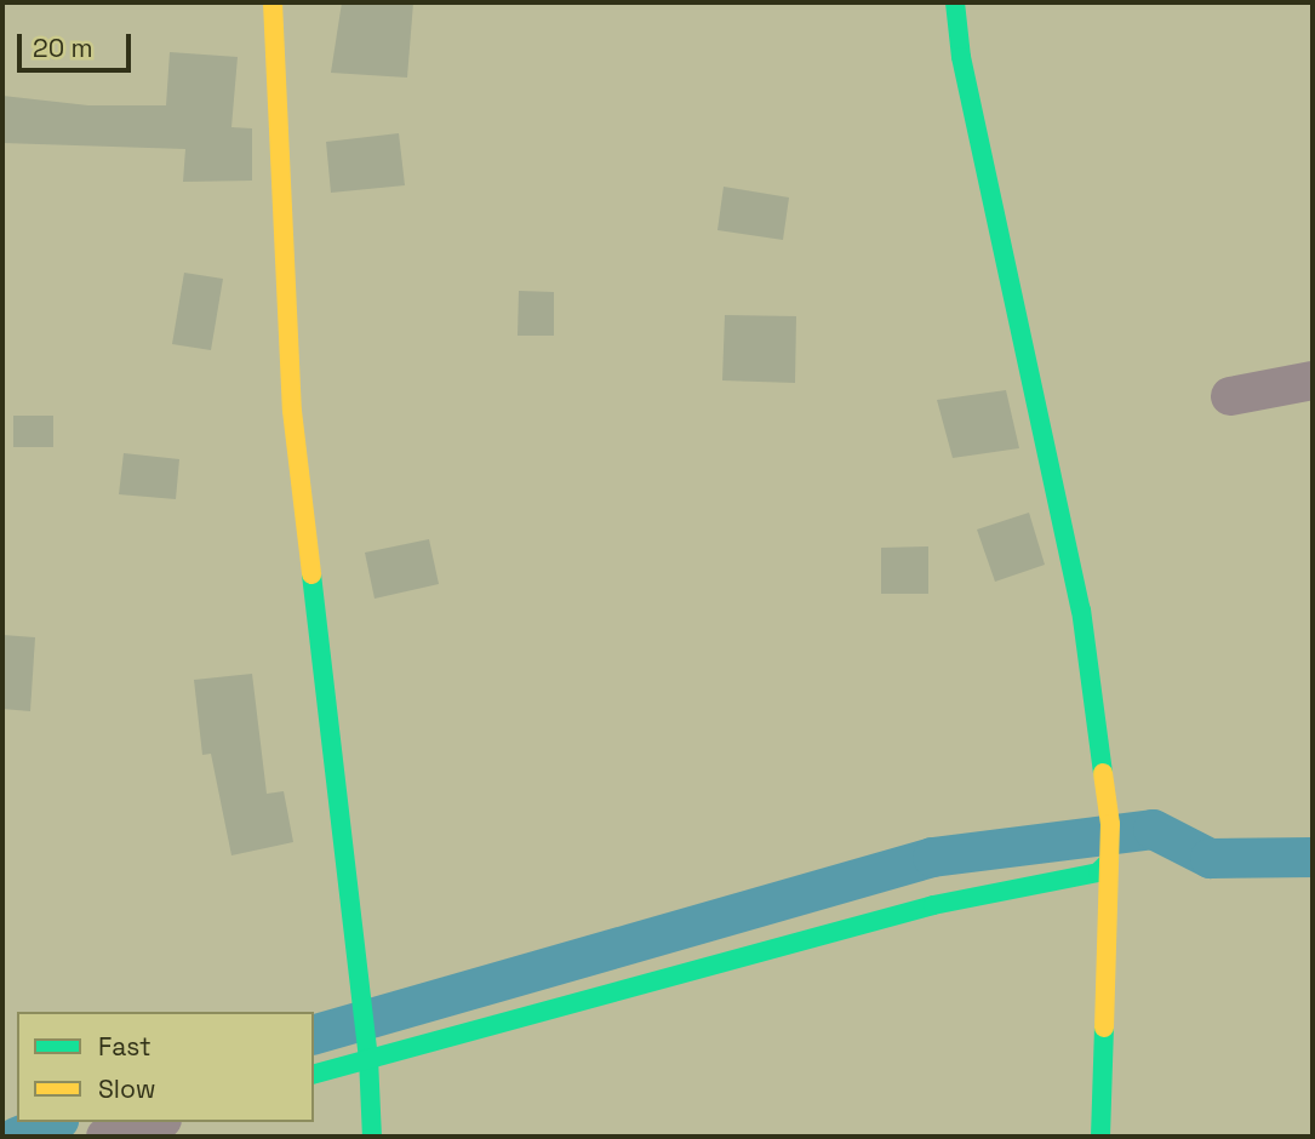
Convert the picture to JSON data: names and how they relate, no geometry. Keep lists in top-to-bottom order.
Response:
{
  "legend": ["Fast", "Slow"],
  "scale_bar": "20 m"
}
